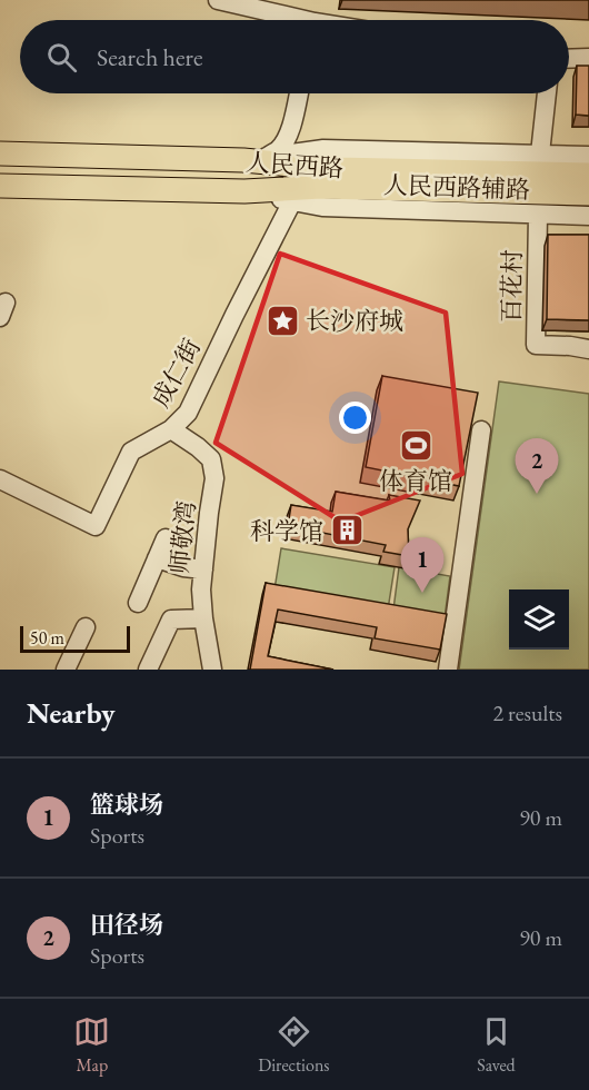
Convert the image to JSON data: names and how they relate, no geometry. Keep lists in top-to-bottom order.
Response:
{
  "streets": {
    "main road": ["人民西路"],
    "street": [
      "人民西路辅路",
      "百花村",
      "成仁街",
      "师敬湾"
    ]
  },
  "crossings": [
    ["人民西路", "人民西路辅路"],
    ["人民西路辅路", "百花村"],
    ["人民西路辅路", "成仁街"],
    ["成仁街", "师敬湾"]
  ],
  "places": {
    "place": ["长沙府城"],
    "sports": ["体育馆"],
    "building": ["科学馆"]
  },
  "scale_bar": "50 m",
  "page": {
    "search": "Search here",
    "pins": ["2", "1"],
    "scale": "50 m",
    "heading": ["Nearby", "2 results"],
    "list": [
      {
        "mark": "1",
        "name": "篮球场",
        "note": "Sports",
        "value": "90 m"
      },
      {
        "mark": "2",
        "name": "田径场",
        "note": "Sports",
        "value": "90 m"
      }
    ],
    "nav": ["Map", "Directions", "Saved"]
  }
}
